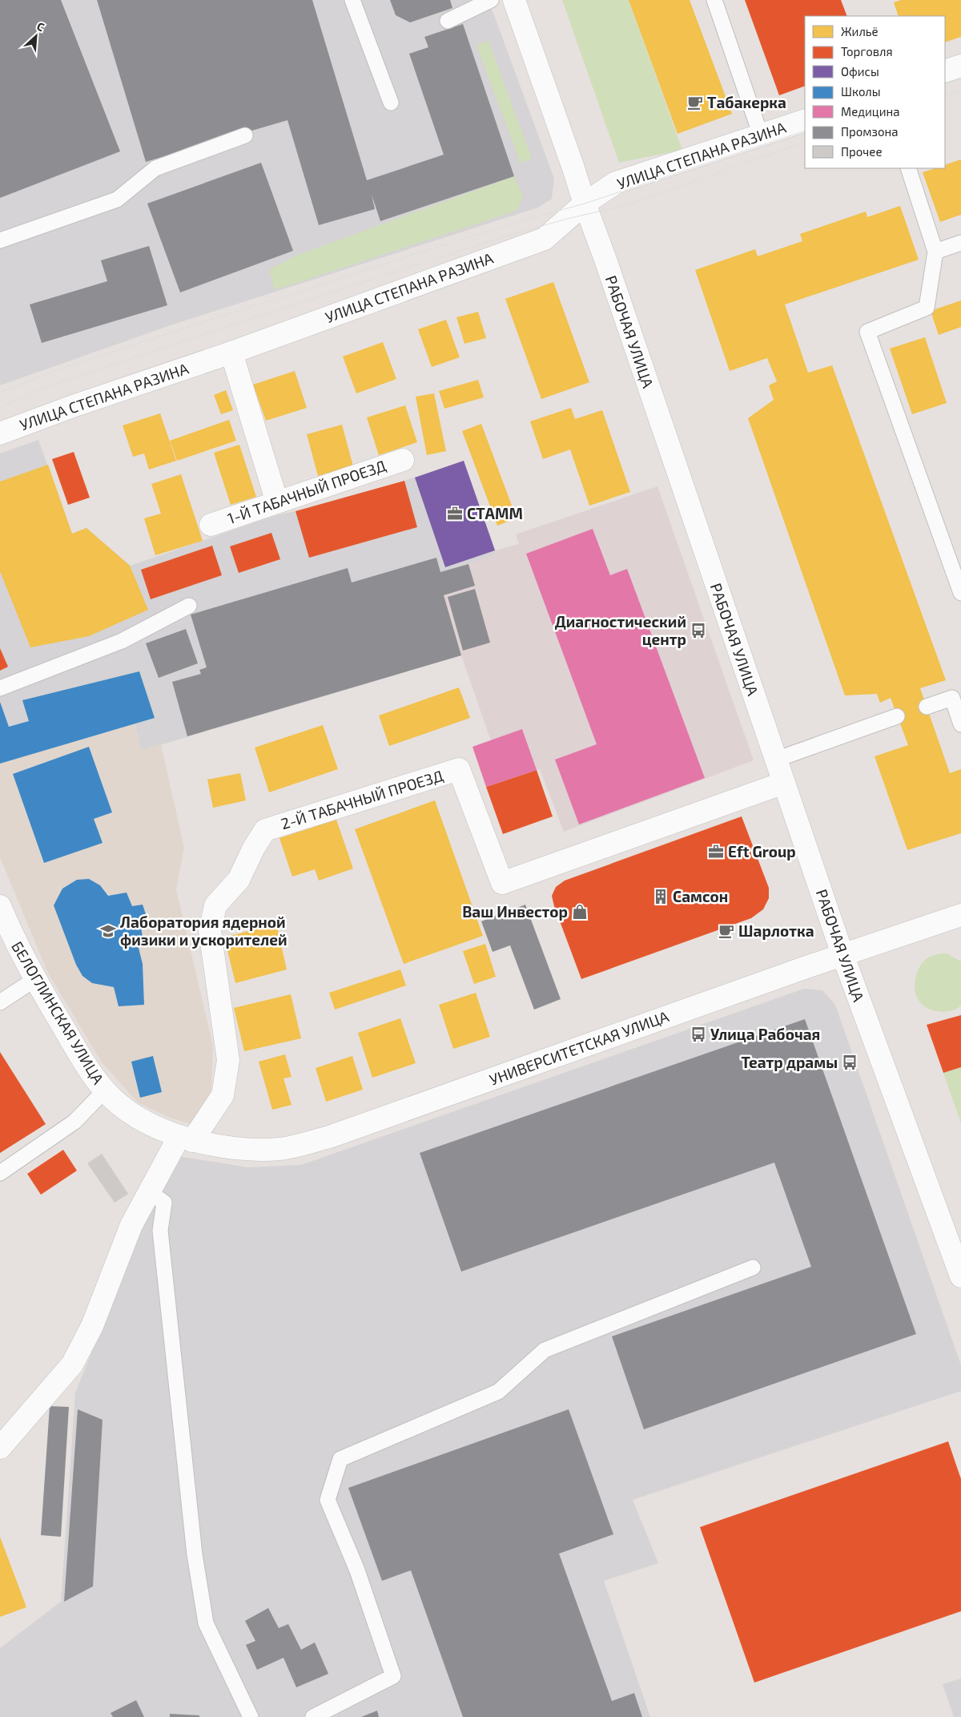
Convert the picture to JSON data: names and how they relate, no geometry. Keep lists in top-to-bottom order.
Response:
{
  "streets": {
    "main road": [
      "УЛИЦА СТЕПАНА РАЗИНА",
      "РАБОЧАЯ УЛИЦА",
      "1-Й ТАБАЧНЫЙ ПРОЕЗД",
      "2-Й ТАБАЧНЫЙ ПРОЕЗД",
      "БЕЛОГЛИНСКАЯ УЛИЦА",
      "УНИВЕРСИТЕТСКАЯ УЛИЦА"
    ]
  },
  "crossings": [
    ["УЛИЦА СТЕПАНА РАЗИНА", "РАБОЧАЯ УЛИЦА"],
    ["РАБОЧАЯ УЛИЦА", "2-Й ТАБАЧНЫЙ ПРОЕЗД"],
    ["РАБОЧАЯ УЛИЦА", "УНИВЕРСИТЕТСКАЯ УЛИЦА"],
    ["2-Й ТАБАЧНЫЙ ПРОЕЗД", "БЕЛОГЛИНСКАЯ УЛИЦА"],
    ["2-Й ТАБАЧНЫЙ ПРОЕЗД", "УНИВЕРСИТЕТСКАЯ УЛИЦА"],
    ["БЕЛОГЛИНСКАЯ УЛИЦА", "УНИВЕРСИТЕТСКАЯ УЛИЦА"]
  ],
  "places": {
    "cafe": ["Табакерка", "Шарлотка"],
    "office": ["СТАММ", "Eft Group"],
    "bus stop": ["Диагностический центр", "Улица Рабочая", "Театр драмы"],
    "building": ["Самсон"],
    "shop": ["Ваш Инвестор"],
    "school or university": ["Лаборатория ядерной физики и ускорителей"]
  },
  "legend": [
    "Жильё",
    "Торговля",
    "Офисы",
    "Школы",
    "Медицина",
    "Промзона",
    "Прочее"
  ],
  "north": "top right"
}
